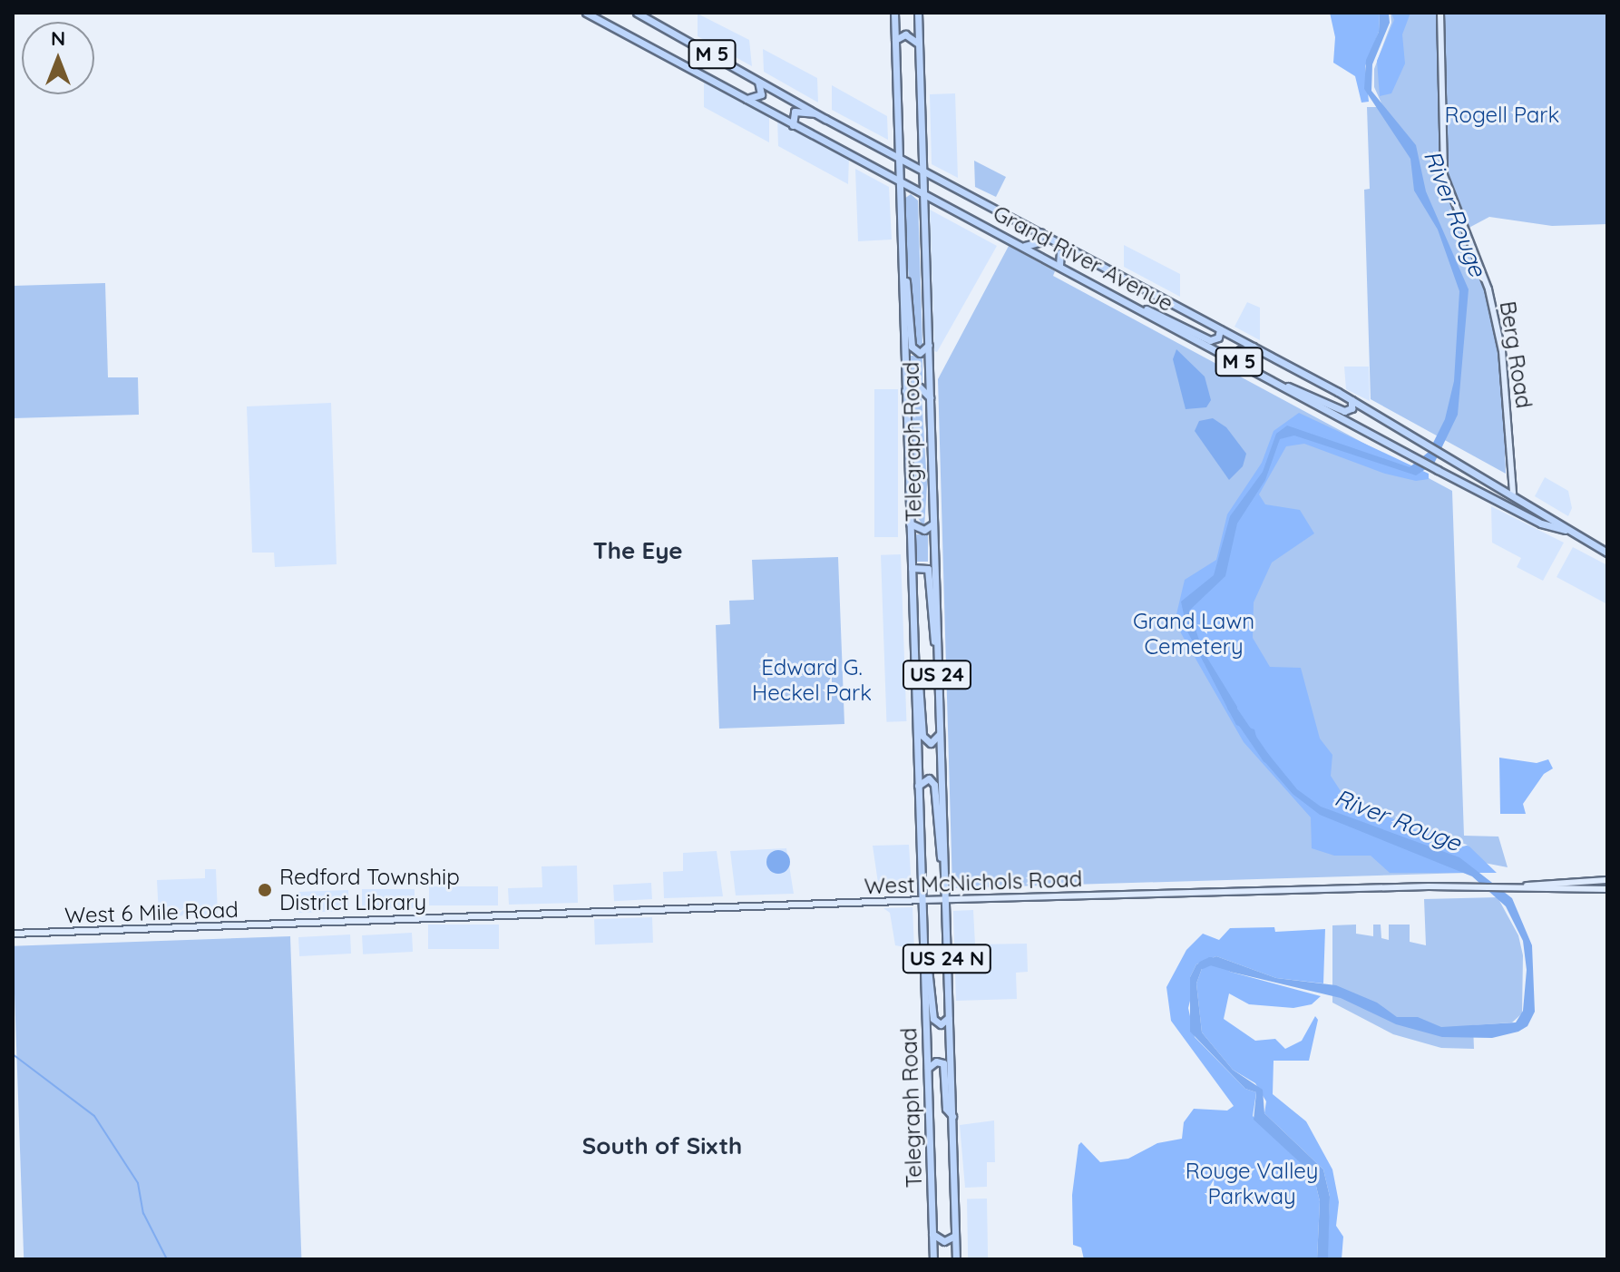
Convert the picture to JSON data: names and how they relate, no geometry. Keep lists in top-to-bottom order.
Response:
{
  "streets": {
    "main road": [
      "M 5",
      "Grand River Avenue",
      "Berg Road",
      "Telegraph Road",
      "US 24",
      "West McNichols Road",
      "West 6 Mile Road",
      "US 24 N"
    ]
  },
  "crossings": [
    ["Grand River Avenue", "Berg Road"],
    ["Grand River Avenue", "Telegraph Road"],
    ["Telegraph Road", "West McNichols Road"],
    ["West McNichols Road", "West 6 Mile Road"]
  ],
  "districts": ["The Eye", "South of Sixth"],
  "water": ["River Rouge"],
  "parks": [
    "Rogell Park",
    "Grand Lawn Cemetery",
    "Edward G. Heckel Park",
    "Rouge Valley Parkway"
  ],
  "places": ["Redford Township District Library"],
  "north": "top"
}
